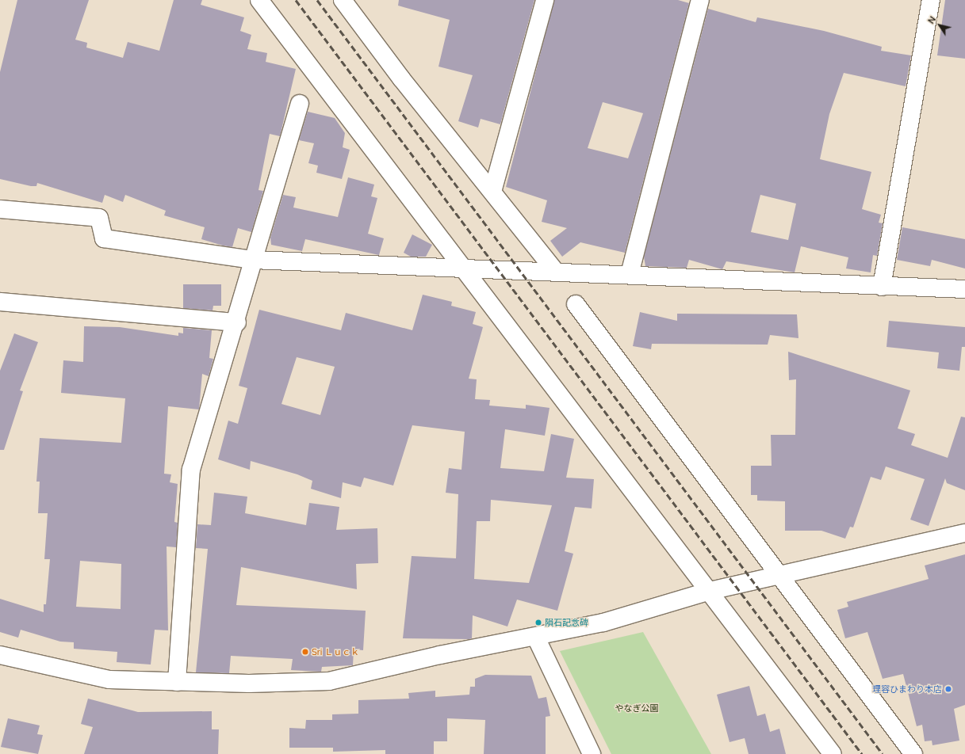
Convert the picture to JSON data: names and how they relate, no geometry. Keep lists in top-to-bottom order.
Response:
{
  "parks": ["やなぎ公園"],
  "places": ["隕石記念碑", "Sri Ｌｕｃｋ", "理容ひまわり本店"],
  "north": "top left"
}
